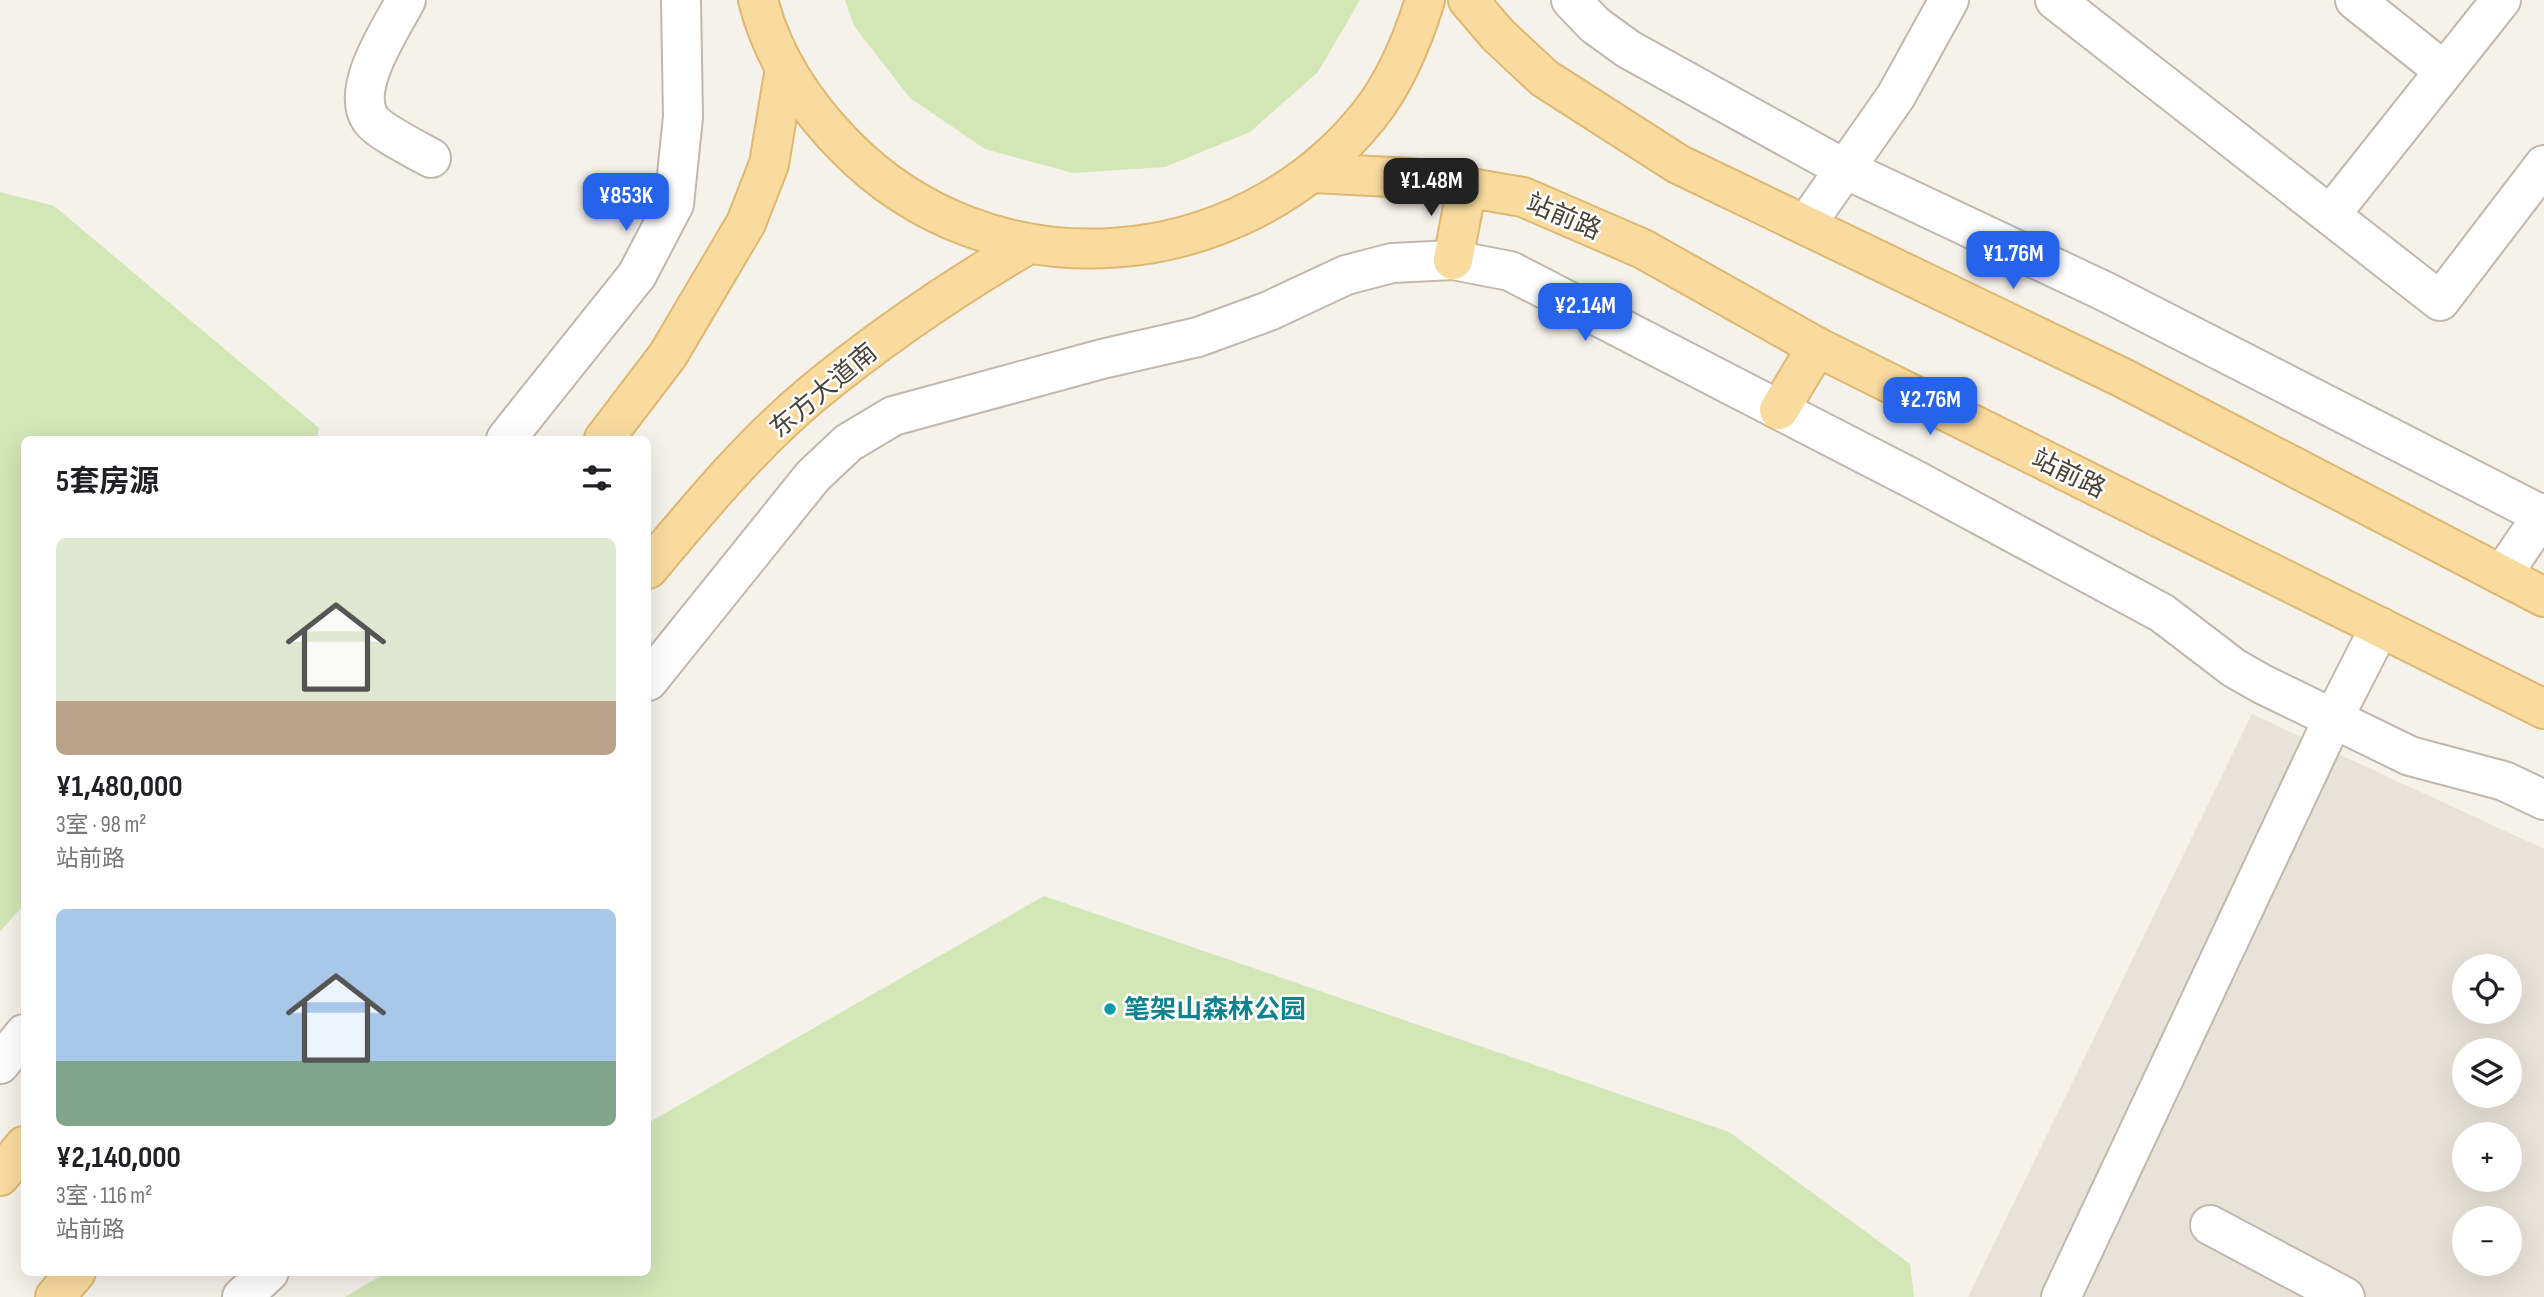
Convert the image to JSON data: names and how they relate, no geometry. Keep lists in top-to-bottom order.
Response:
{
  "streets": {
    "main road": ["站前路", "东方大道南"]
  },
  "places": ["笔架山森林公园"],
  "page": {
    "price": [
      "¥1.48M",
      "¥853K",
      "¥1.76M",
      "¥2.14M",
      "¥2.76M"
    ],
    "heading": "5套房源",
    "list": [
      {
        "name": "¥1,480,000",
        "note": "3室 · 98 m² · 站前路"
      },
      {
        "name": "¥2,140,000",
        "note": "3室 · 116 m² · 站前路"
      }
    ],
    "map_buttons": ["+", "−"]
  }
}
